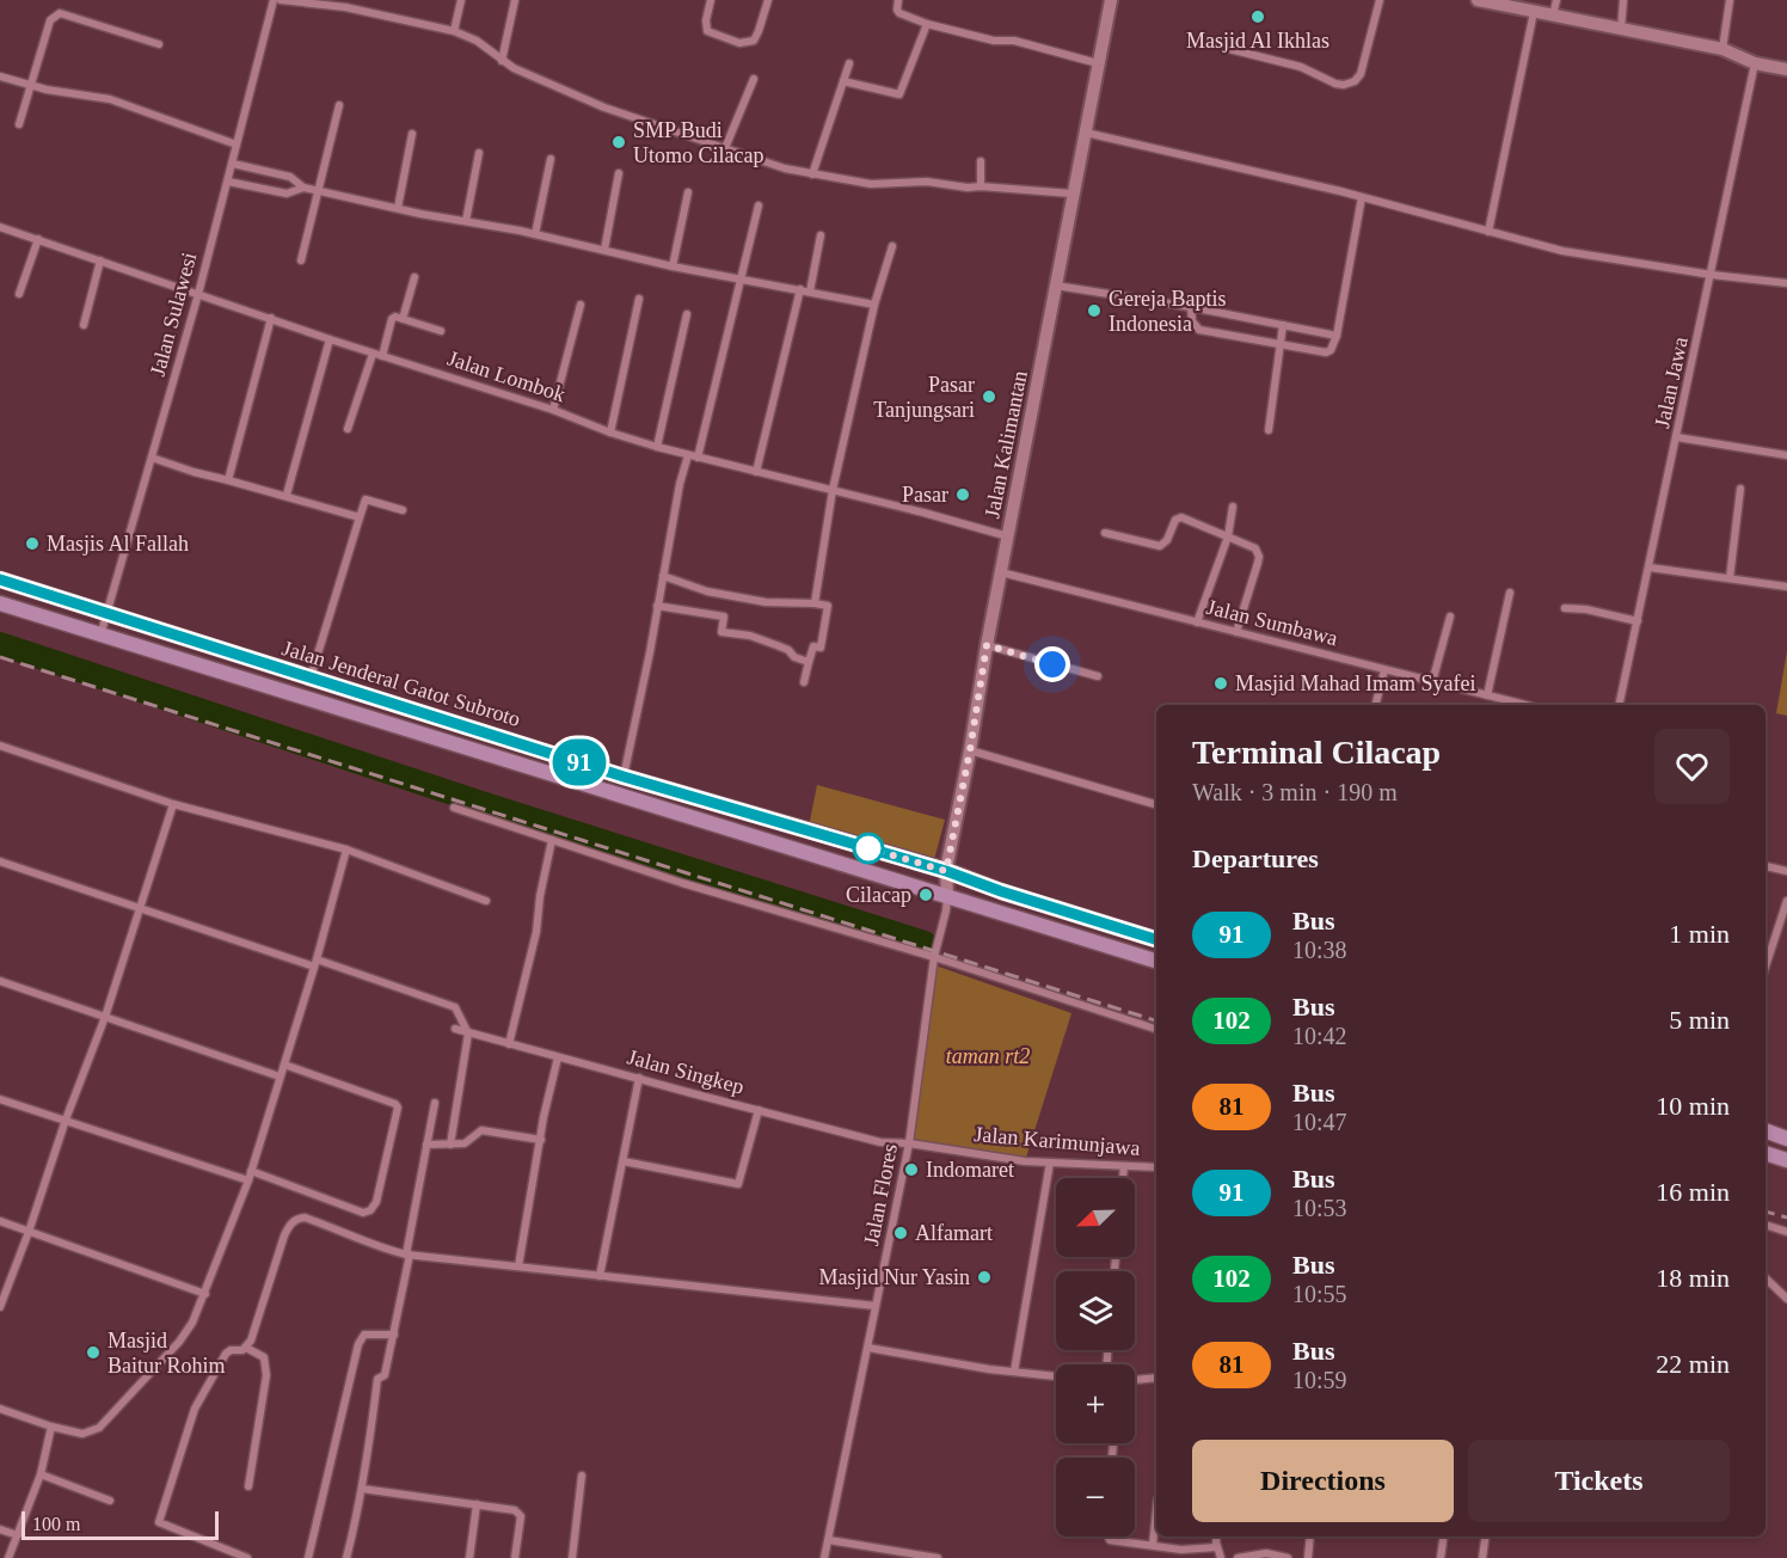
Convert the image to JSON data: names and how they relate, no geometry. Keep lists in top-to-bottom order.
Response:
{
  "streets": {
    "main road": ["Jalan Jenderal Gatot Subroto"],
    "street": [
      "Jalan Sulawesi",
      "Jalan Lombok",
      "Jalan Jawa",
      "Jalan Kalimantan",
      "Jalan Sumbawa",
      "Jalan Singkep",
      "Jalan Karimunjawa",
      "Jalan Flores"
    ]
  },
  "crossings": [
    ["Jalan Sulawesi", "Jalan Lombok"],
    ["Jalan Sulawesi", "Jalan Jenderal Gatot Subroto"],
    ["Jalan Lombok", "Jalan Kalimantan"],
    ["Jalan Kalimantan", "Jalan Sumbawa"],
    ["Jalan Kalimantan", "Jalan Jenderal Gatot Subroto"],
    ["Jalan Kalimantan", "Jalan Flores"],
    ["Jalan Jenderal Gatot Subroto", "Jalan Flores"],
    ["Jalan Singkep", "Jalan Karimunjawa"],
    ["Jalan Singkep", "Jalan Flores"],
    ["Jalan Karimunjawa", "Jalan Flores"]
  ],
  "parks": ["taman rt2"],
  "places": [
    "Masjid Al Ikhlas",
    "SMP Budi Utomo Cilacap",
    "Gereja Baptis Indonesia",
    "Pasar Tanjungsari",
    "Pasar",
    "Masjis Al Fallah",
    "Masjid Mahad Imam Syafei",
    "Cilacap",
    "Indomaret",
    "Alfamart",
    "Masjid Nur Yasin",
    "Masjid Baitur Rohim"
  ],
  "lines": ["bus line 91"],
  "scale_bar": "100 m",
  "north": "bottom left",
  "page": {
    "on_map": "91",
    "heading": [
      ["Terminal Cilacap", "Walk · 3 min · 190 m"],
      "Departures"
    ],
    "list": [
      {
        "mark": "91",
        "name": "Bus",
        "note": "10:38",
        "value": "1 min"
      },
      {
        "mark": "102",
        "name": "Bus",
        "note": "10:42",
        "value": "5 min"
      },
      {
        "mark": "81",
        "name": "Bus",
        "note": "10:47",
        "value": "10 min"
      },
      {
        "mark": "91",
        "name": "Bus",
        "note": "10:53",
        "value": "16 min"
      },
      {
        "mark": "102",
        "name": "Bus",
        "note": "10:55",
        "value": "18 min"
      },
      {
        "mark": "81",
        "name": "Bus",
        "note": "10:59",
        "value": "22 min"
      }
    ],
    "map_buttons": ["+", "−"],
    "buttons": ["Directions", "Tickets"],
    "scale": "100 m"
  }
}
